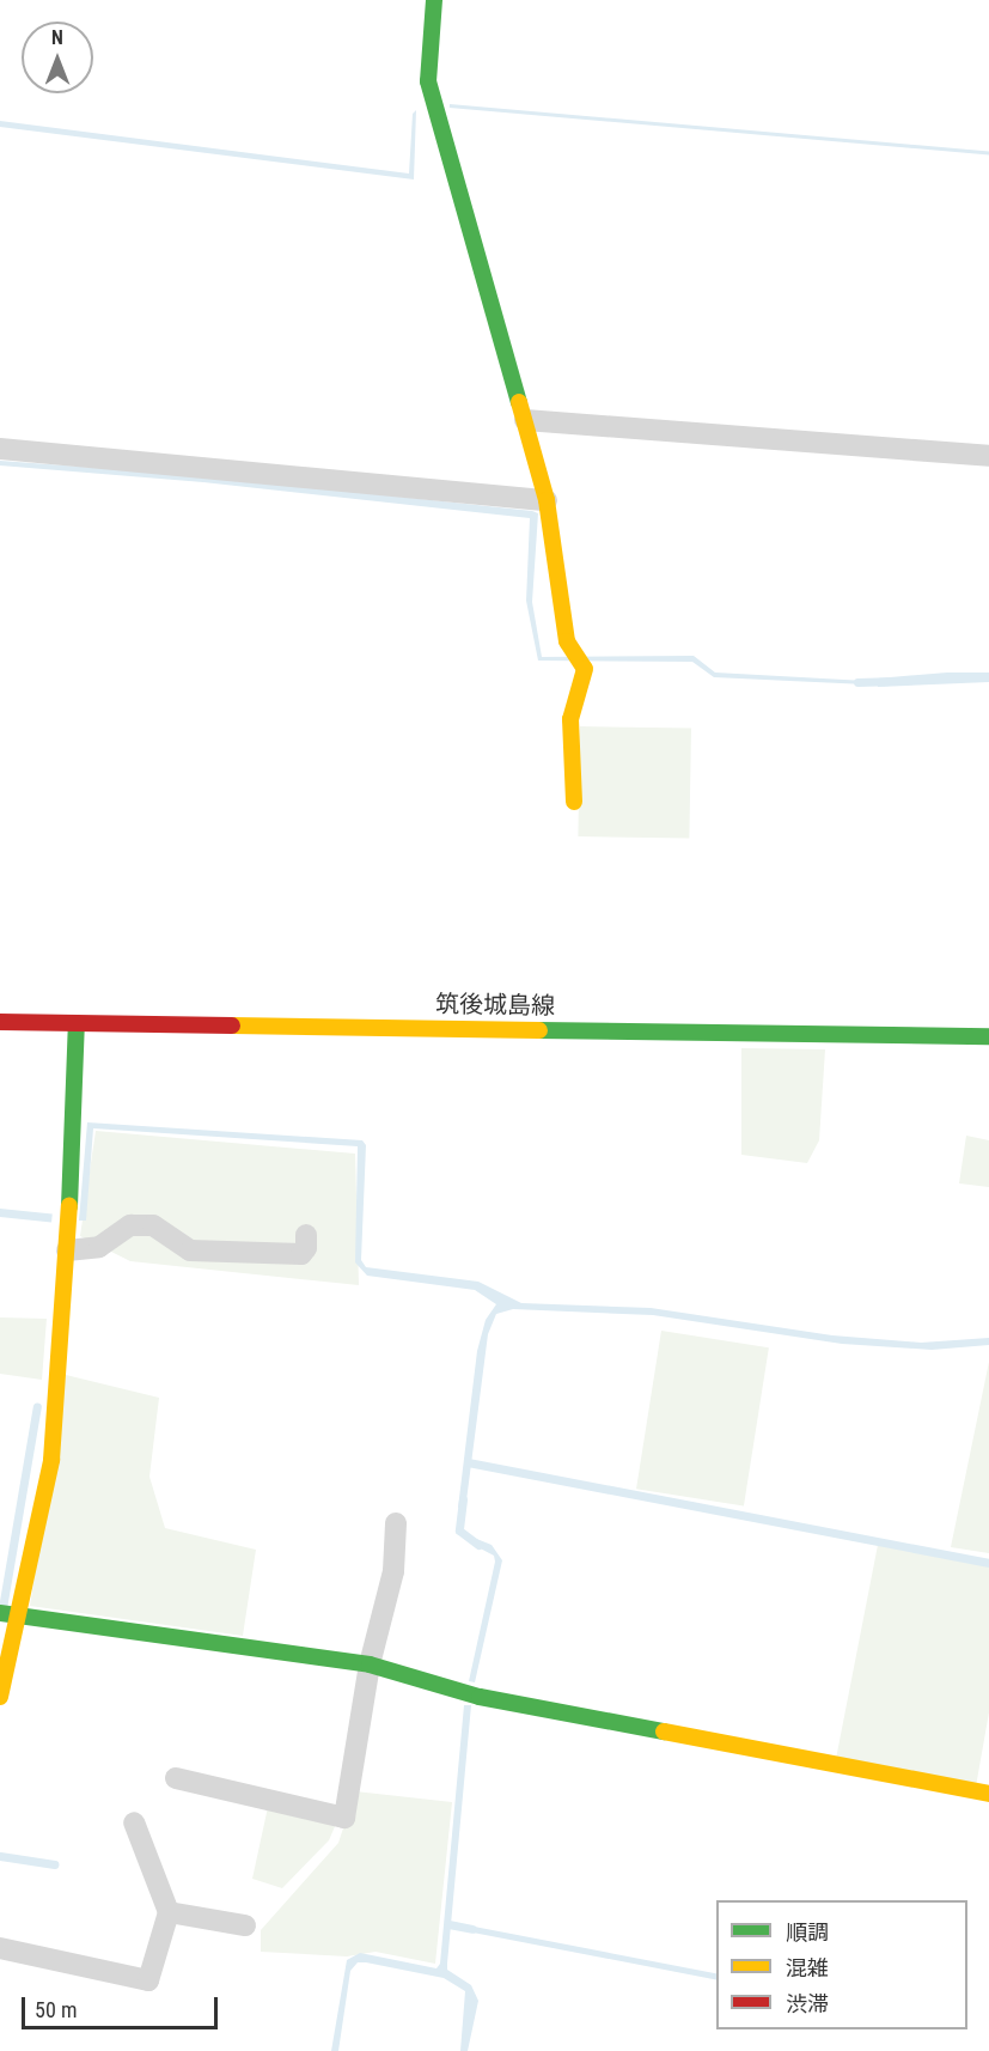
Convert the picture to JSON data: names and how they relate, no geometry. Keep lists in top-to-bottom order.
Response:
{
  "streets": {
    "street": ["筑後城島線"]
  },
  "legend": ["順調", "混雑", "渋滞"],
  "scale_bar": "50 m",
  "north": "top"
}
